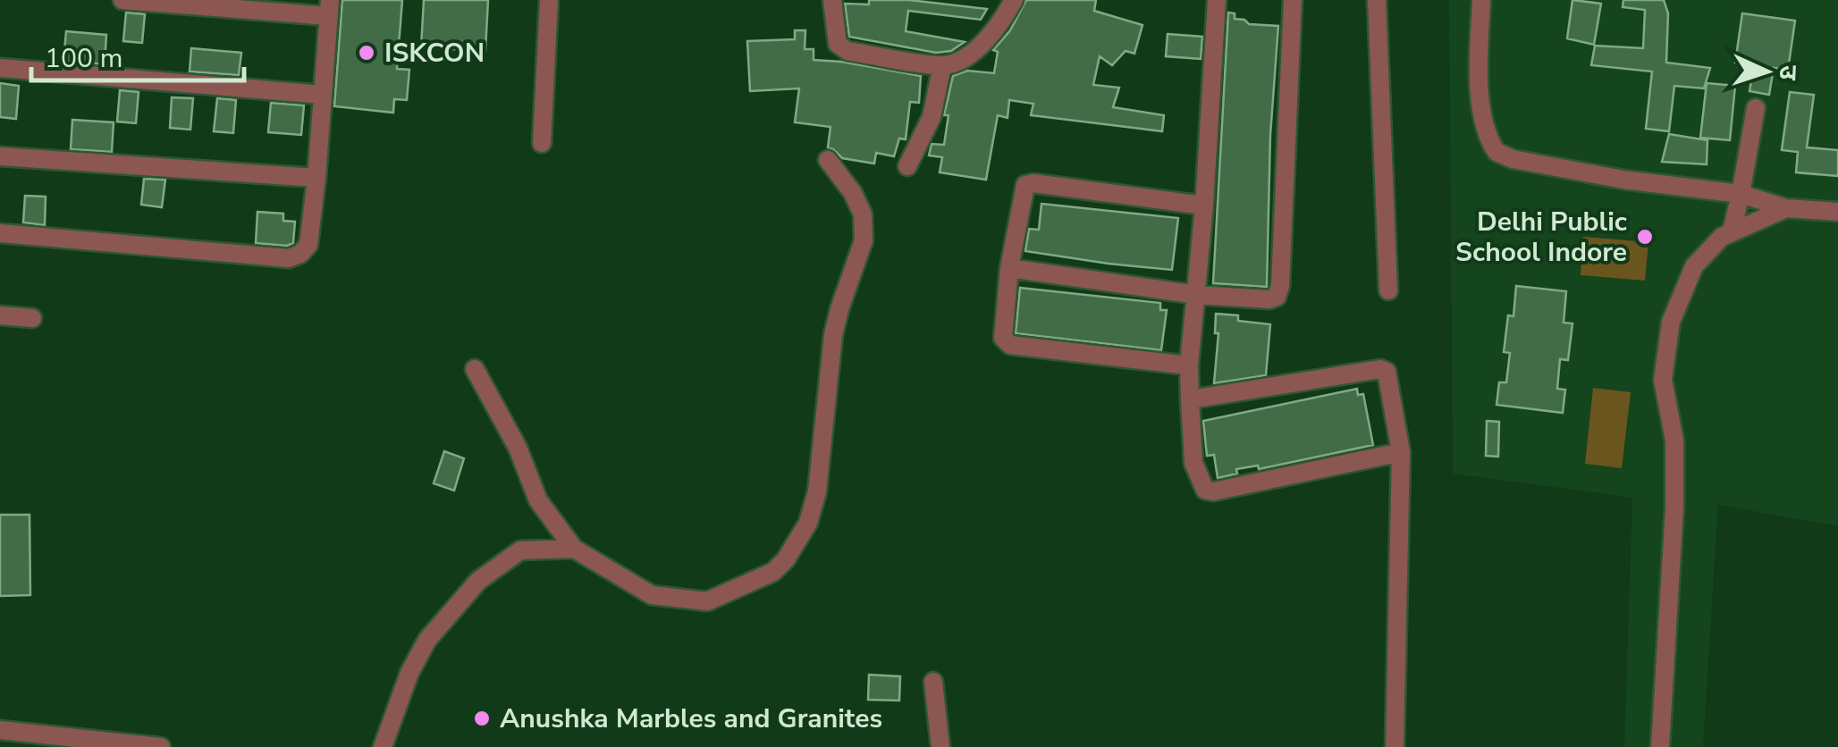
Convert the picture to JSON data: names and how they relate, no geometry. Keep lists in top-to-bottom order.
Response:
{
  "places": ["ISKCON", "Delhi Public School Indore", "Anushka Marbles and Granites"],
  "scale_bar": "100 m",
  "north": "right"
}
